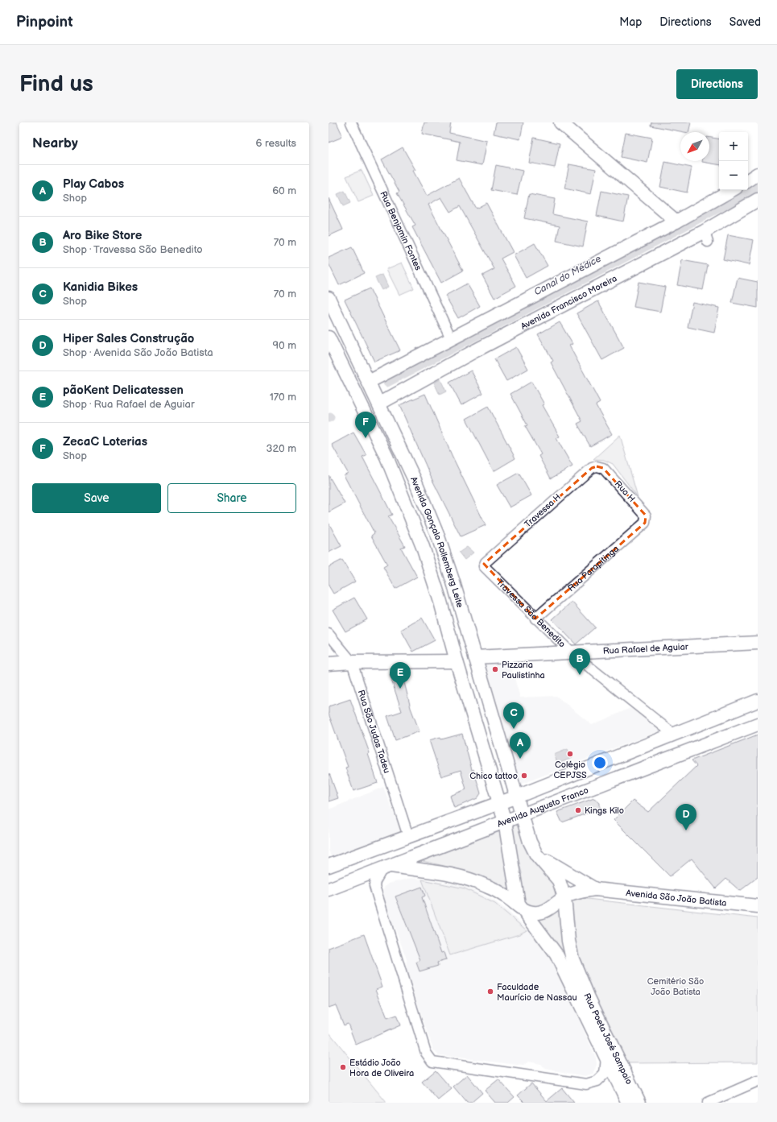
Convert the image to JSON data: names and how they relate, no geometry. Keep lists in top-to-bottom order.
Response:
{
  "streets": {
    "main road": [
      "Avenida Francisco Moreira",
      "Avenida Gonçalo Rollemberg Leite",
      "Rua Rafael de Aguiar",
      "Avenida Augusto Franco",
      "Avenida São João Batista",
      "Rua Poeta José Sampaio"
    ],
    "street": [
      "Rua Benjamin Fontes",
      "Rua H",
      "Travessa H",
      "Rua Parapitinga",
      "Travessa São Benedito",
      "Rua São Judas Tadeu"
    ]
  },
  "crossings": [
    ["Avenida Francisco Moreira", "Avenida Gonçalo Rollemberg Leite"],
    ["Rua H", "Travessa H"],
    ["Rua H", "Rua Parapitinga"],
    ["Travessa H", "Travessa São Benedito"],
    ["Avenida Gonçalo Rollemberg Leite", "Rua Rafael de Aguiar"],
    ["Avenida Gonçalo Rollemberg Leite", "Avenida Augusto Franco"],
    ["Avenida Gonçalo Rollemberg Leite", "Rua Poeta José Sampaio"],
    ["Rua Parapitinga", "Travessa São Benedito"],
    ["Travessa São Benedito", "Rua Rafael de Aguiar"],
    ["Travessa São Benedito", "Avenida Augusto Franco"],
    ["Rua São Judas Tadeu", "Avenida Augusto Franco"],
    ["Avenida Augusto Franco", "Rua Poeta José Sampaio"]
  ],
  "water": ["Canal do Médice"],
  "parks": ["Cemitério São João Batista"],
  "places": [
    "Pizzaria Paulistinha",
    "Colégio CEPJSS",
    "Chico tattoo",
    "Kings Kilo",
    "Faculdade Maurício de Nassau",
    "Estádio João Hora de Oliveira"
  ],
  "north": "bottom left",
  "page": {
    "header": "Pinpoint",
    "nav": ["Map", "Directions", "Saved"],
    "buttons": [
      "Directions",
      ["Save", "Share"]
    ],
    "title": "Find us",
    "heading": ["Nearby", "6 results"],
    "map_buttons": ["+", "−"],
    "list": [
      {
        "mark": "A",
        "name": "Play Cabos",
        "note": "Shop",
        "value": "60 m"
      },
      {
        "mark": "B",
        "name": "Aro Bike Store",
        "note": "Shop · Travessa São Benedito",
        "value": "70 m"
      },
      {
        "mark": "C",
        "name": "Kanidia Bikes",
        "note": "Shop",
        "value": "70 m"
      },
      {
        "mark": "D",
        "name": "Hiper Sales Construção",
        "note": "Shop · Avenida São João Batista",
        "value": "90 m"
      },
      {
        "mark": "E",
        "name": "pãoKent Delicatessen",
        "note": "Shop · Rua Rafael de Aguiar",
        "value": "170 m"
      },
      {
        "mark": "F",
        "name": "ZecaC Loterias",
        "note": "Shop",
        "value": "320 m"
      }
    ],
    "pins": [
      "F",
      "B",
      "E",
      "C",
      "A",
      "D"
    ]
  }
}
